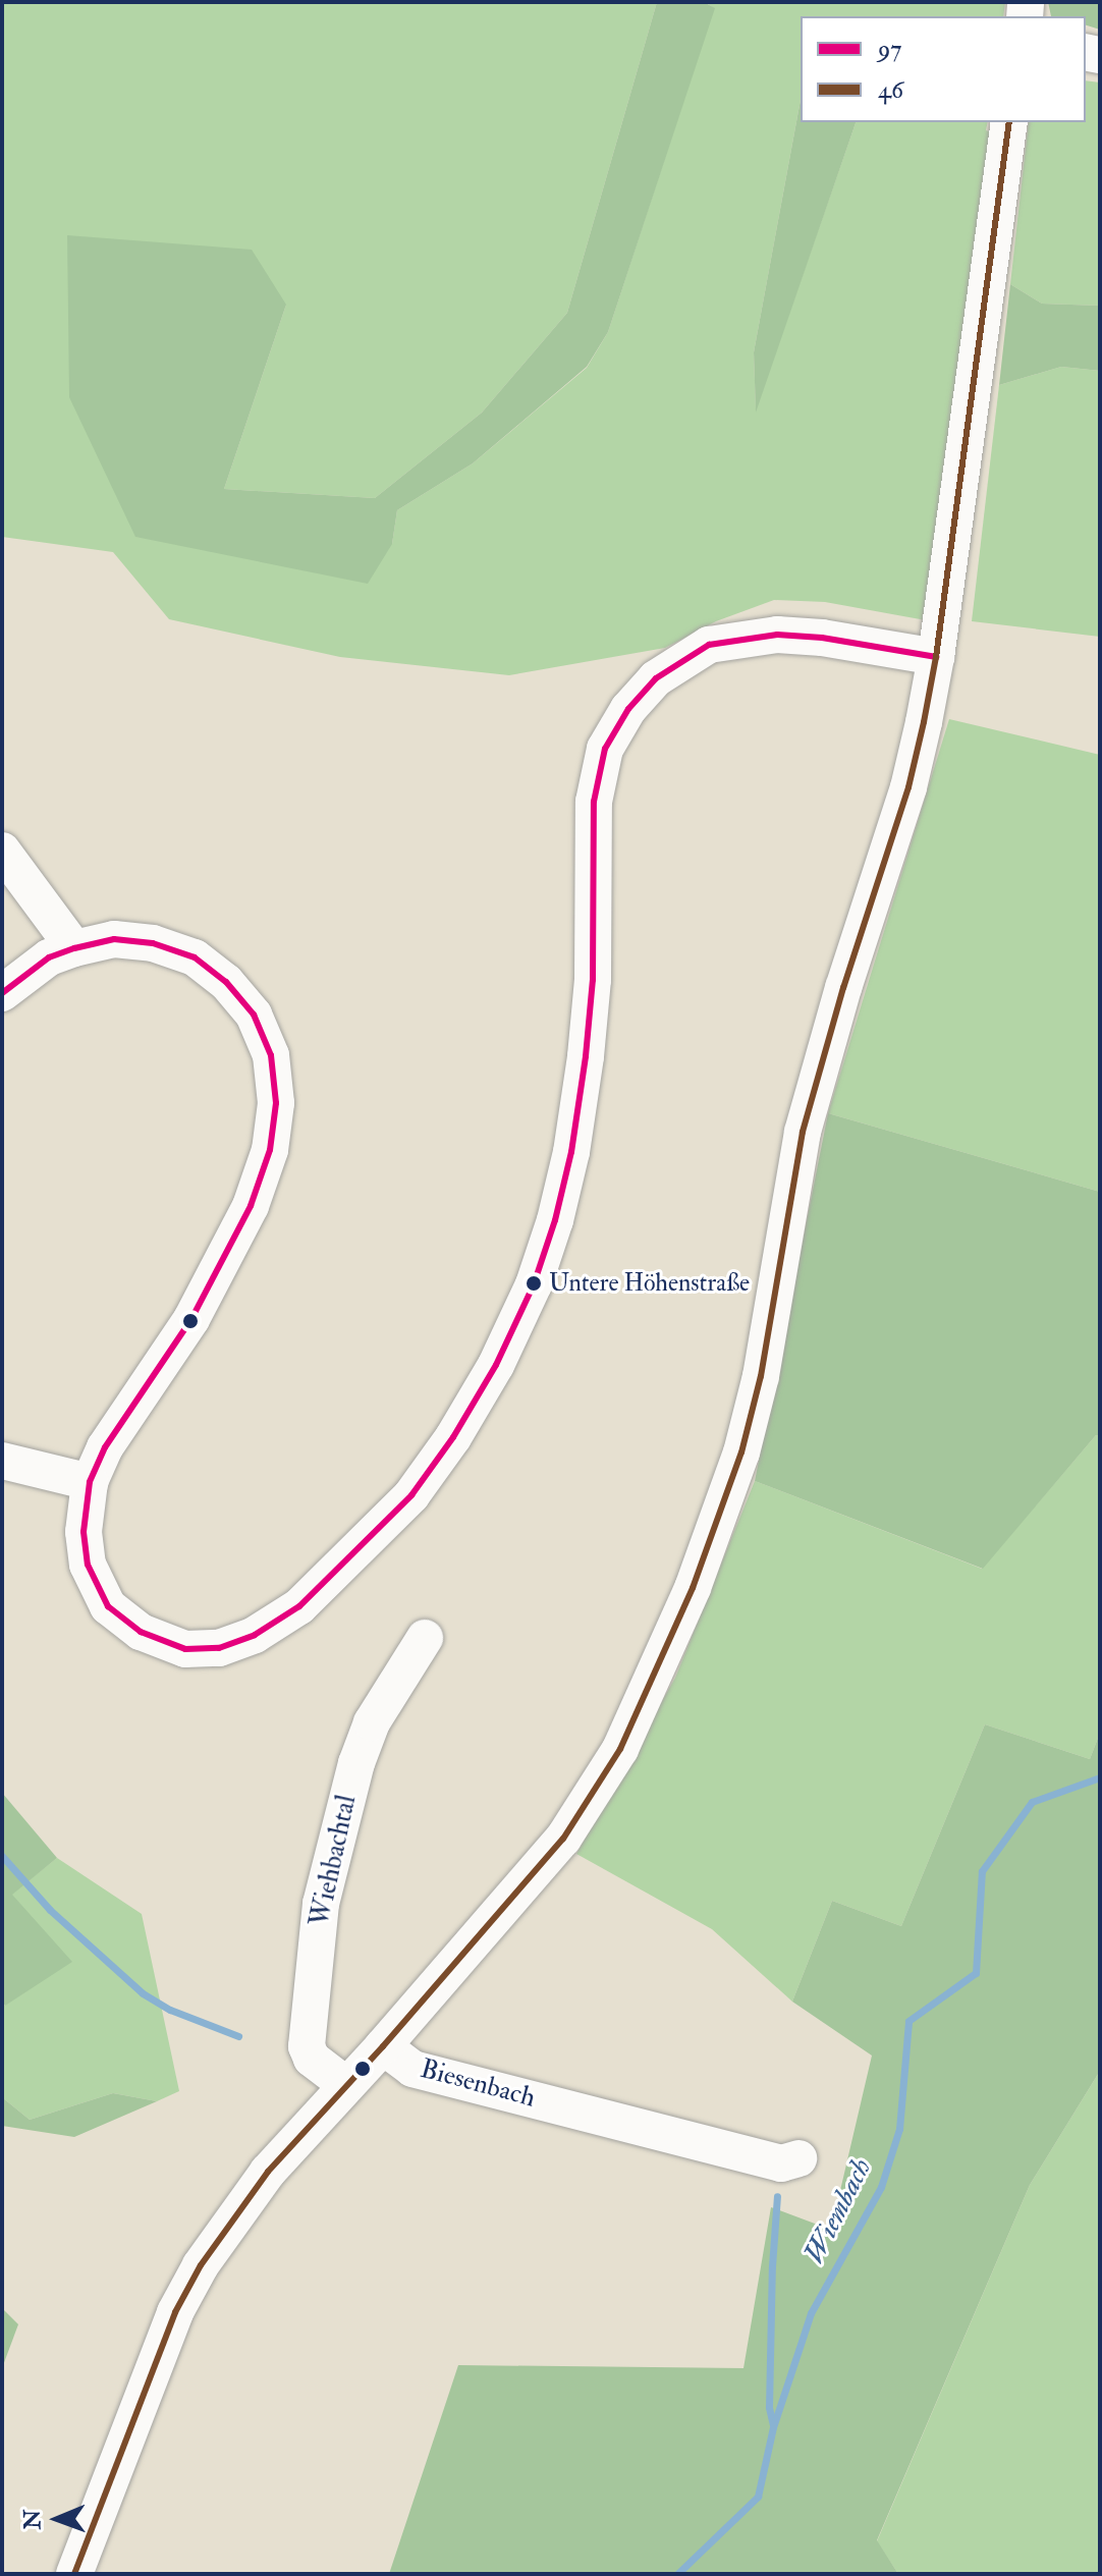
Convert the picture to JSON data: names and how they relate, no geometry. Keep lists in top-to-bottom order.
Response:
{
  "streets": {
    "street": ["Wiehbachtal", "Biesenbach"]
  },
  "water": ["Wiembach"],
  "places": ["Untere Höhenstraße"],
  "lines": ["transit line 46", "transit line 97"],
  "legend": ["97", "46"],
  "north": "left"
}
